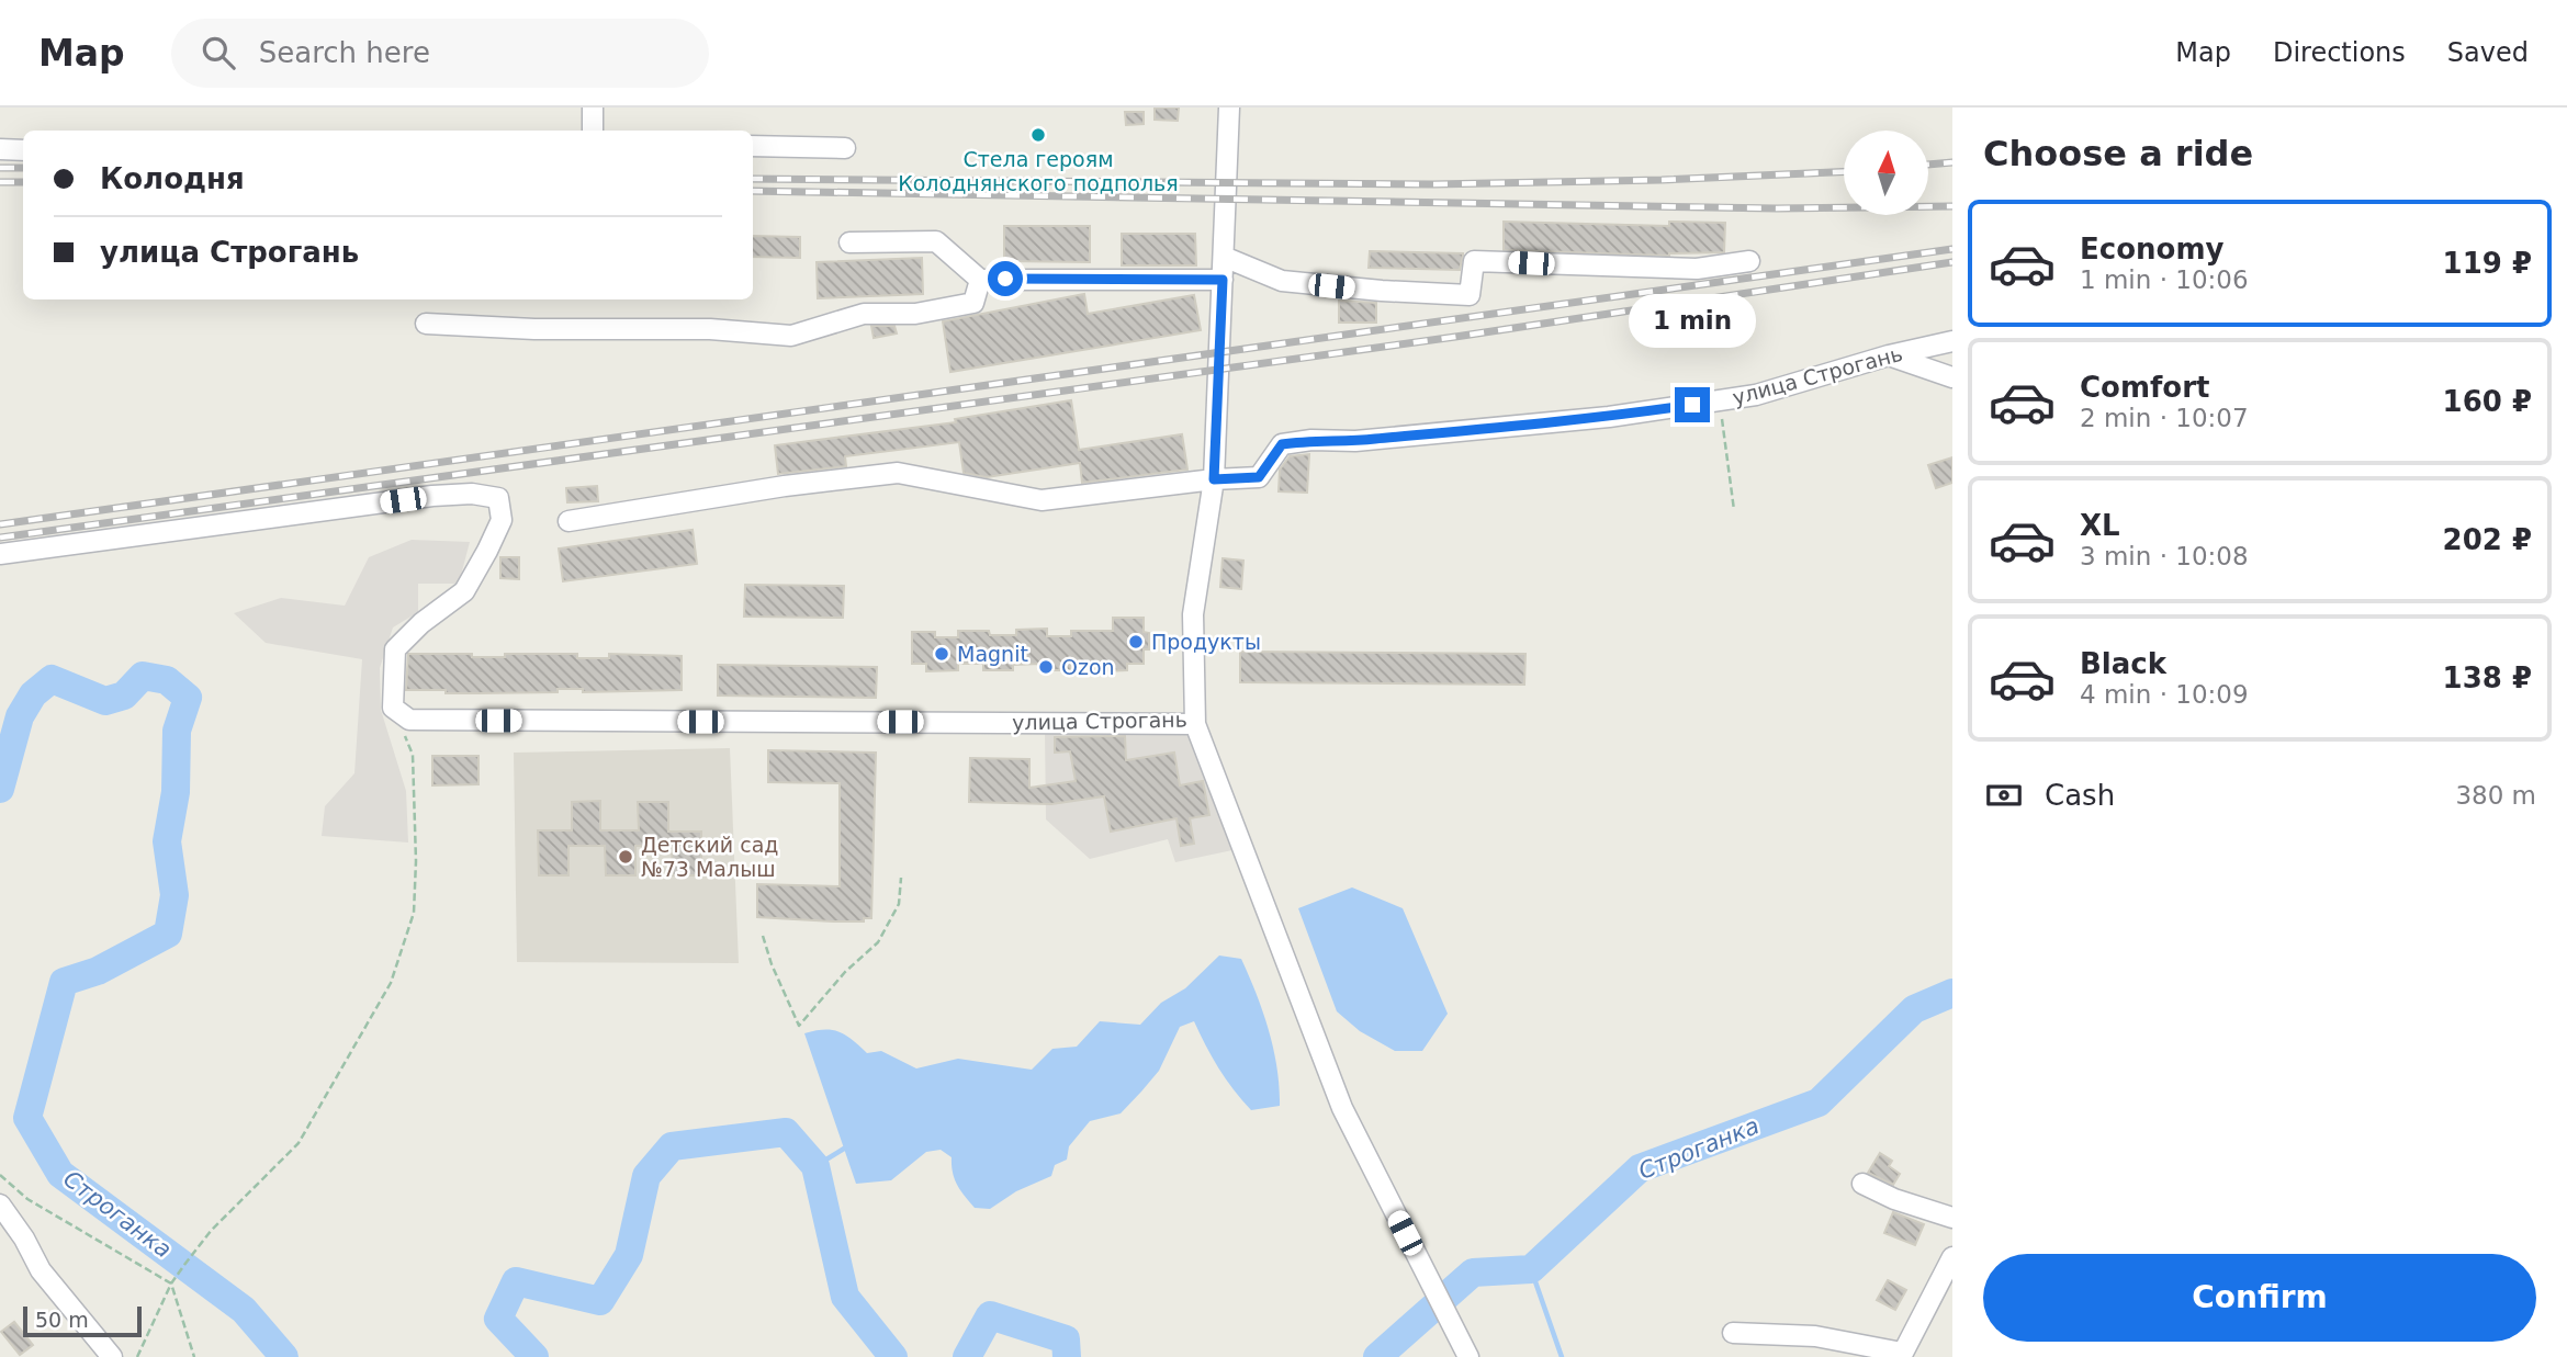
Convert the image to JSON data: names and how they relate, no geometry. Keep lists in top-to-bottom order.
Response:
{
  "streets": {
    "street": ["улица Строгань"]
  },
  "water": ["Строганка"],
  "places": [
    "Стела героям Колоднянского подполья",
    "Продукты",
    "Magnit",
    "Ozon",
    "Детский сад №73 Малыш"
  ],
  "scale_bar": "50 m",
  "north": "top",
  "page": {
    "header": "Map",
    "search": "Search here",
    "nav": ["Map", "Directions", "Saved"],
    "heading": "Choose a ride",
    "banner": ["Колодня", "улица Строгань"],
    "list": [
      {
        "name": "Economy",
        "note": "1 min · 10:06",
        "value": "119 ₽"
      },
      {
        "name": "Comfort",
        "note": "2 min · 10:07",
        "value": "160 ₽"
      },
      {
        "name": "XL",
        "note": "3 min · 10:08",
        "value": "202 ₽"
      },
      {
        "name": "Black",
        "note": "4 min · 10:09",
        "value": "138 ₽"
      }
    ],
    "bubble": "1 min",
    "pay": ["Cash", "380 m"],
    "buttons": "Confirm",
    "scale": "50 m"
  }
}
